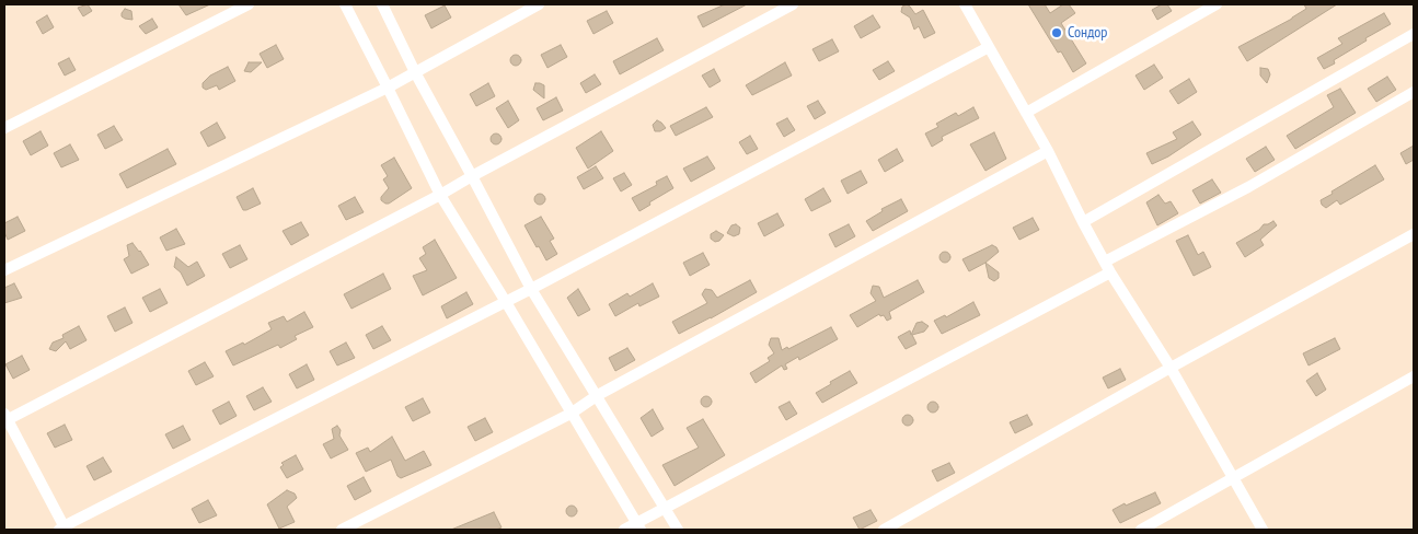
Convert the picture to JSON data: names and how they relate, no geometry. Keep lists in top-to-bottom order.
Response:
{
  "places": ["Сондор"]
}
